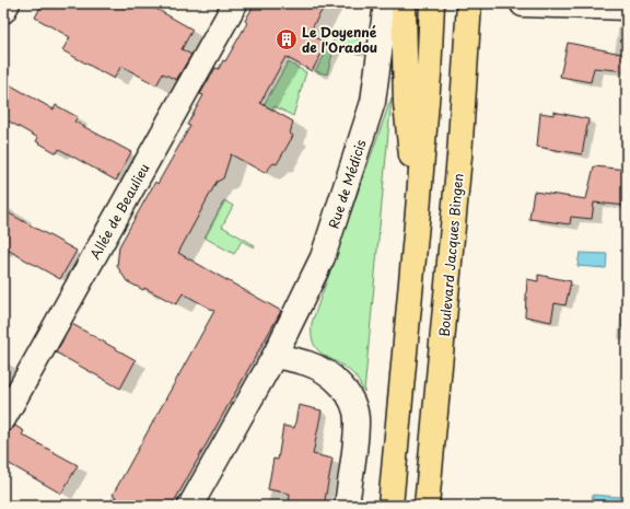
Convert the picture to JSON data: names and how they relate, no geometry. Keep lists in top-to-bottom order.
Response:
{
  "streets": {
    "highway": ["Boulevard Jacques Bingen"],
    "street": ["Rue de Médicis", "Allée de Beaulieu"]
  },
  "places": {
    "building": ["Le Doyenné de l'Oradou"]
  }
}
